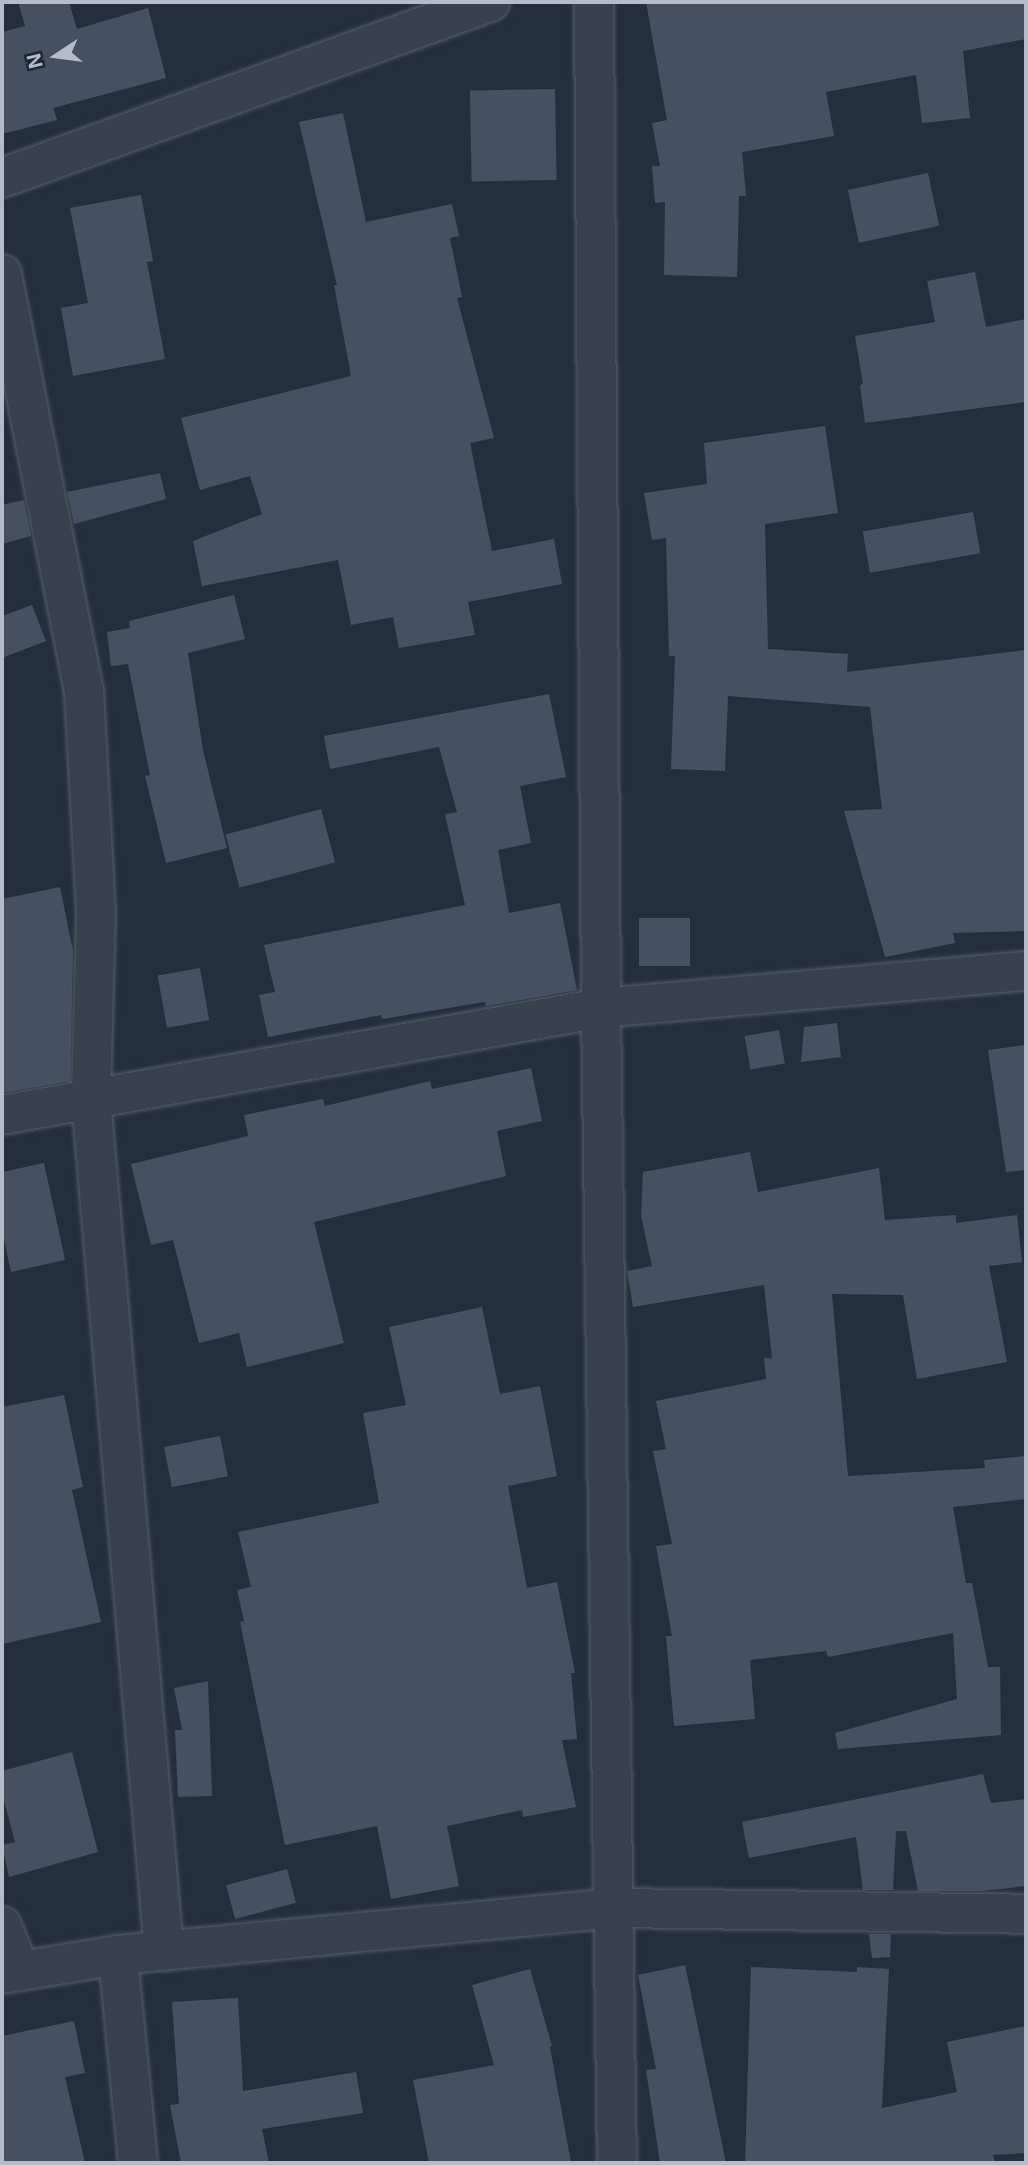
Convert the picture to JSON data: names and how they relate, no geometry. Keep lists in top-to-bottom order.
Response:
{
  "north": "left"
}
